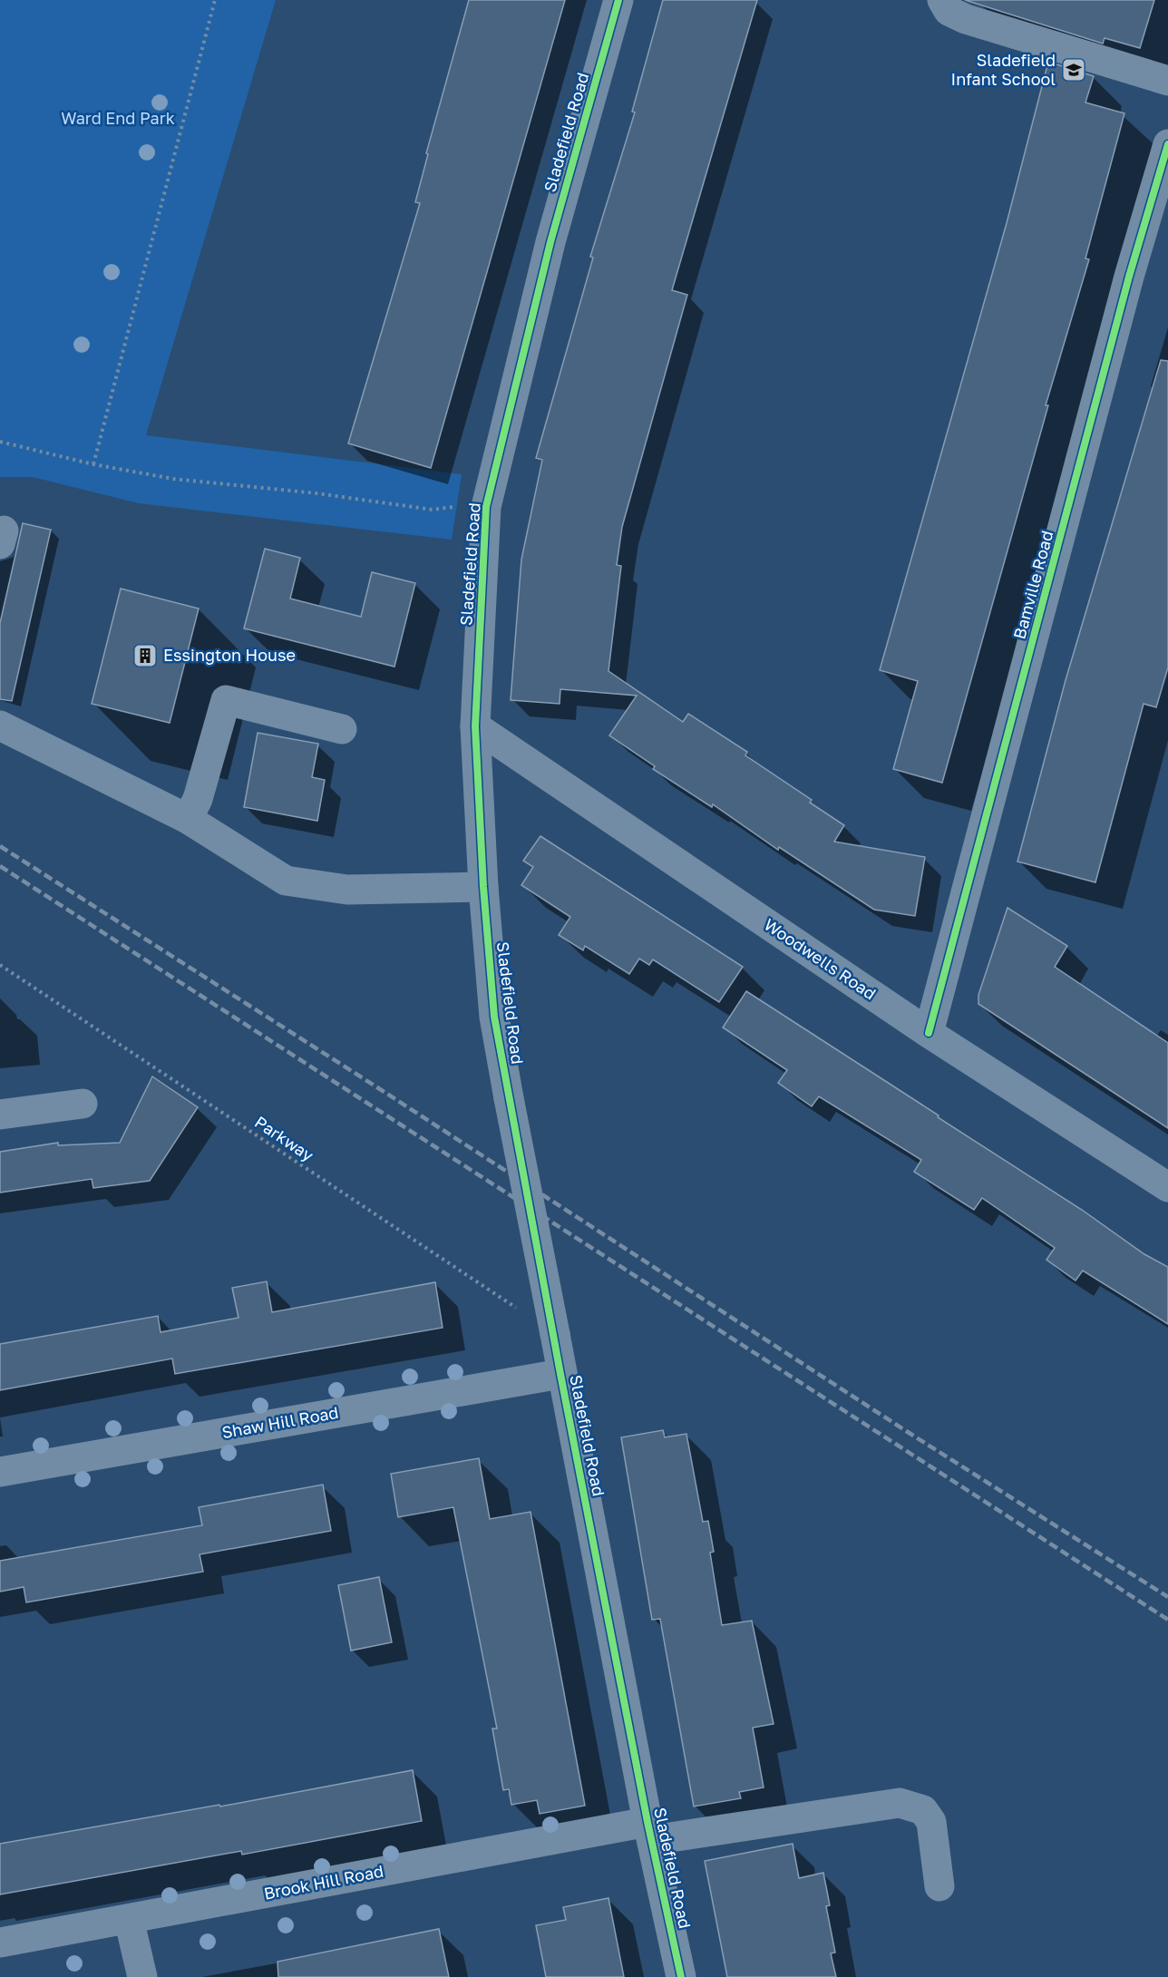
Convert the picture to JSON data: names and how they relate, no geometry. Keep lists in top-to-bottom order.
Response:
{
  "streets": {
    "street": [
      "Sladefield Road",
      "Bamville Road",
      "Woodwells Road",
      "Shaw Hill Road",
      "Brook Hill Road"
    ],
    "path": ["Parkway"]
  },
  "crossings": [
    ["Sladefield Road", "Woodwells Road"],
    ["Sladefield Road", "Parkway"],
    ["Sladefield Road", "Shaw Hill Road"],
    ["Sladefield Road", "Brook Hill Road"],
    ["Bamville Road", "Woodwells Road"]
  ],
  "parks": ["Ward End Park"],
  "places": {
    "school or university": ["Sladefield Infant School"],
    "building": ["Essington House"]
  }
}
